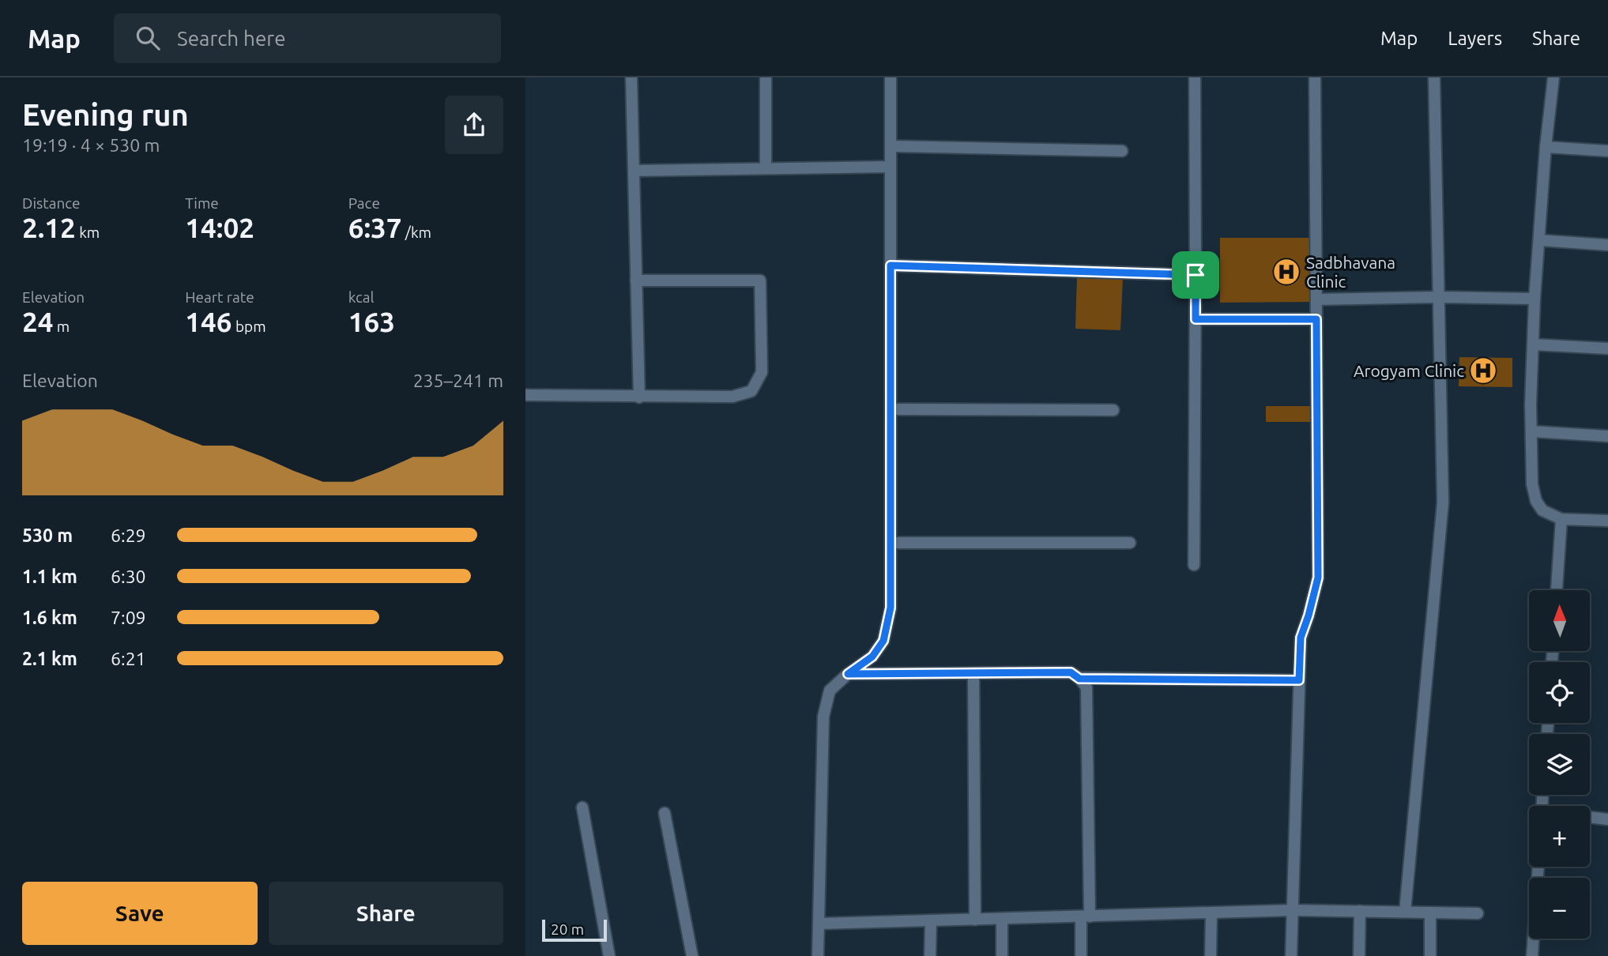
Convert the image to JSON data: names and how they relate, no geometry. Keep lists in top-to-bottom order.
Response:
{
  "places": {
    "hospital": ["Sadbhavana Clinic", "Arogyam Clinic"]
  },
  "scale_bar": "20 m",
  "north": "top",
  "page": {
    "header": "Map",
    "search": "Search here",
    "nav": ["Map", "Layers", "Share"],
    "heading": ["Evening run", "19:19 · 4 × 530 m"],
    "stats": [
      ["Distance", "2.12 km"],
      ["Time", "14:02"],
      ["Pace", "6:37 /km"],
      ["Elevation", "24 m"],
      ["Heart rate", "146 bpm"],
      ["kcal", "163"]
    ],
    "chart": ["Elevation", "235–241 m"],
    "list": [
      {
        "name": "530 m",
        "note": "6:29"
      },
      {
        "name": "1.1 km",
        "note": "6:30"
      },
      {
        "name": "1.6 km",
        "note": "7:09"
      },
      {
        "name": "2.1 km",
        "note": "6:21"
      }
    ],
    "map_buttons": ["+", "−"],
    "buttons": ["Save", "Share"],
    "scale": "20 m"
  }
}
